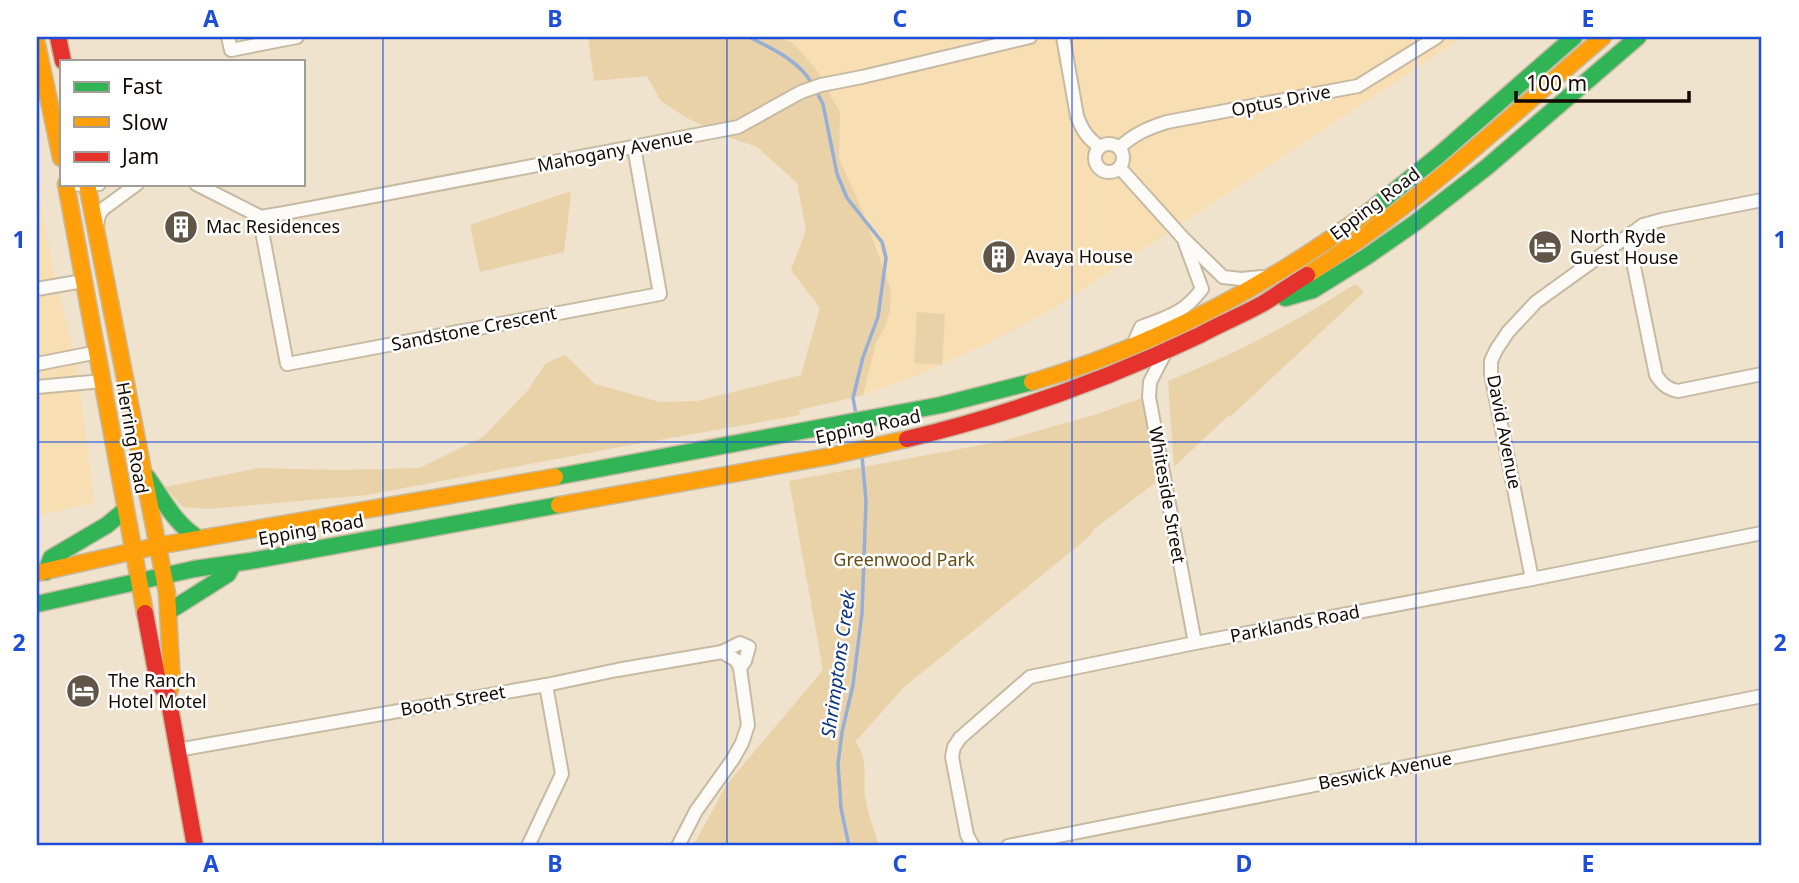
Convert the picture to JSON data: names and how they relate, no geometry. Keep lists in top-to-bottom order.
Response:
{
  "streets": {
    "main road": ["Epping Road", "Herring Road"],
    "street": [
      "Optus Drive",
      "Mahogany Avenue",
      "Sandstone Crescent",
      "David Avenue",
      "Whiteside Street",
      "Parklands Road",
      "Booth Street",
      "Beswick Avenue"
    ]
  },
  "crossings": [
    ["Mahogany Avenue", "Sandstone Crescent"],
    ["Epping Road", "Herring Road"],
    ["Epping Road", "Whiteside Street"],
    ["David Avenue", "Parklands Road"],
    ["Herring Road", "Booth Street"],
    ["Whiteside Street", "Parklands Road"]
  ],
  "water": ["Shrimptons Creek"],
  "parks": ["Greenwood Park"],
  "places": {
    "building": ["Mac Residences", "Avaya House"],
    "hotel": ["North Ryde Guest House", "The Ranch Hotel Motel"]
  },
  "legend": ["Fast", "Slow", "Jam"],
  "scale_bar": "100 m",
  "grid": {
    "columns": [
      "A",
      "B",
      "C",
      "D",
      "E"
    ],
    "rows": ["1", "2"]
  }
}
